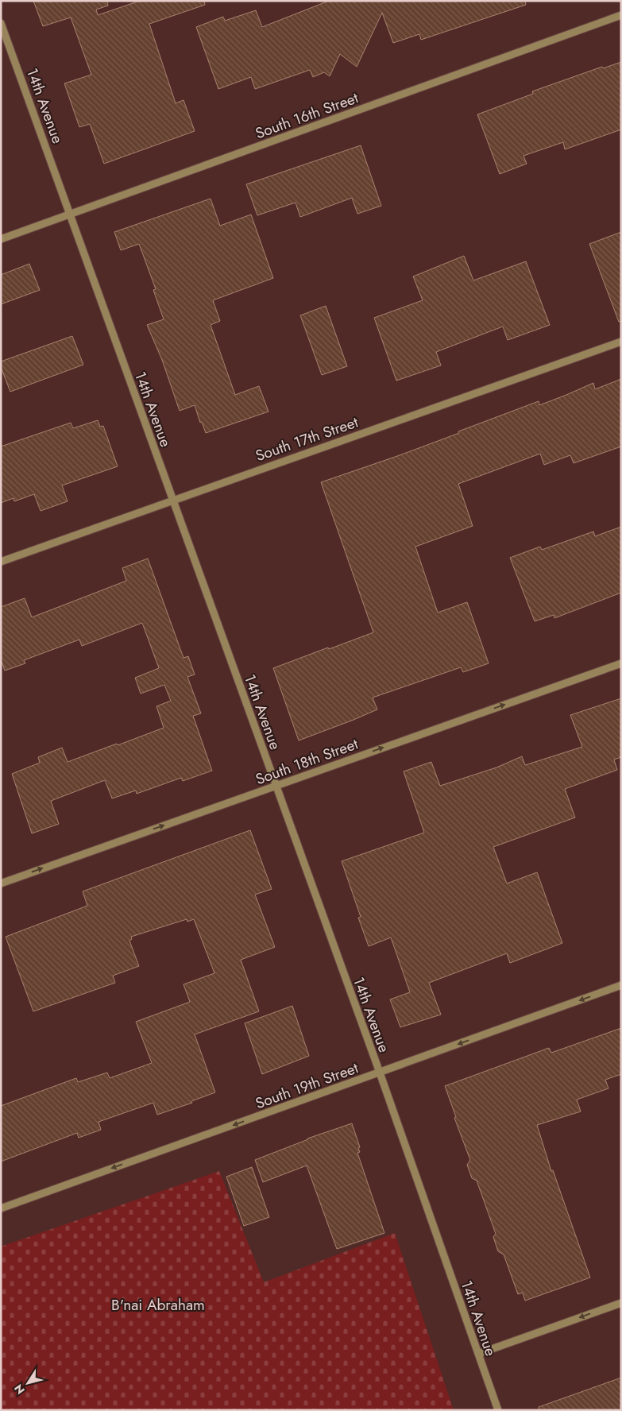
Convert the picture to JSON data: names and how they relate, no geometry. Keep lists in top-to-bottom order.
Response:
{
  "streets": {
    "street": [
      "14th Avenue",
      "South 16th Street",
      "South 17th Street",
      "South 18th Street",
      "South 19th Street"
    ]
  },
  "crossings": [
    ["14th Avenue", "South 16th Street"],
    ["14th Avenue", "South 17th Street"],
    ["14th Avenue", "South 18th Street"],
    ["14th Avenue", "South 19th Street"]
  ],
  "one_way": ["South 18th Street", "South 19th Street"],
  "parks": ["B'nai Abraham"],
  "north": "bottom left"
}
